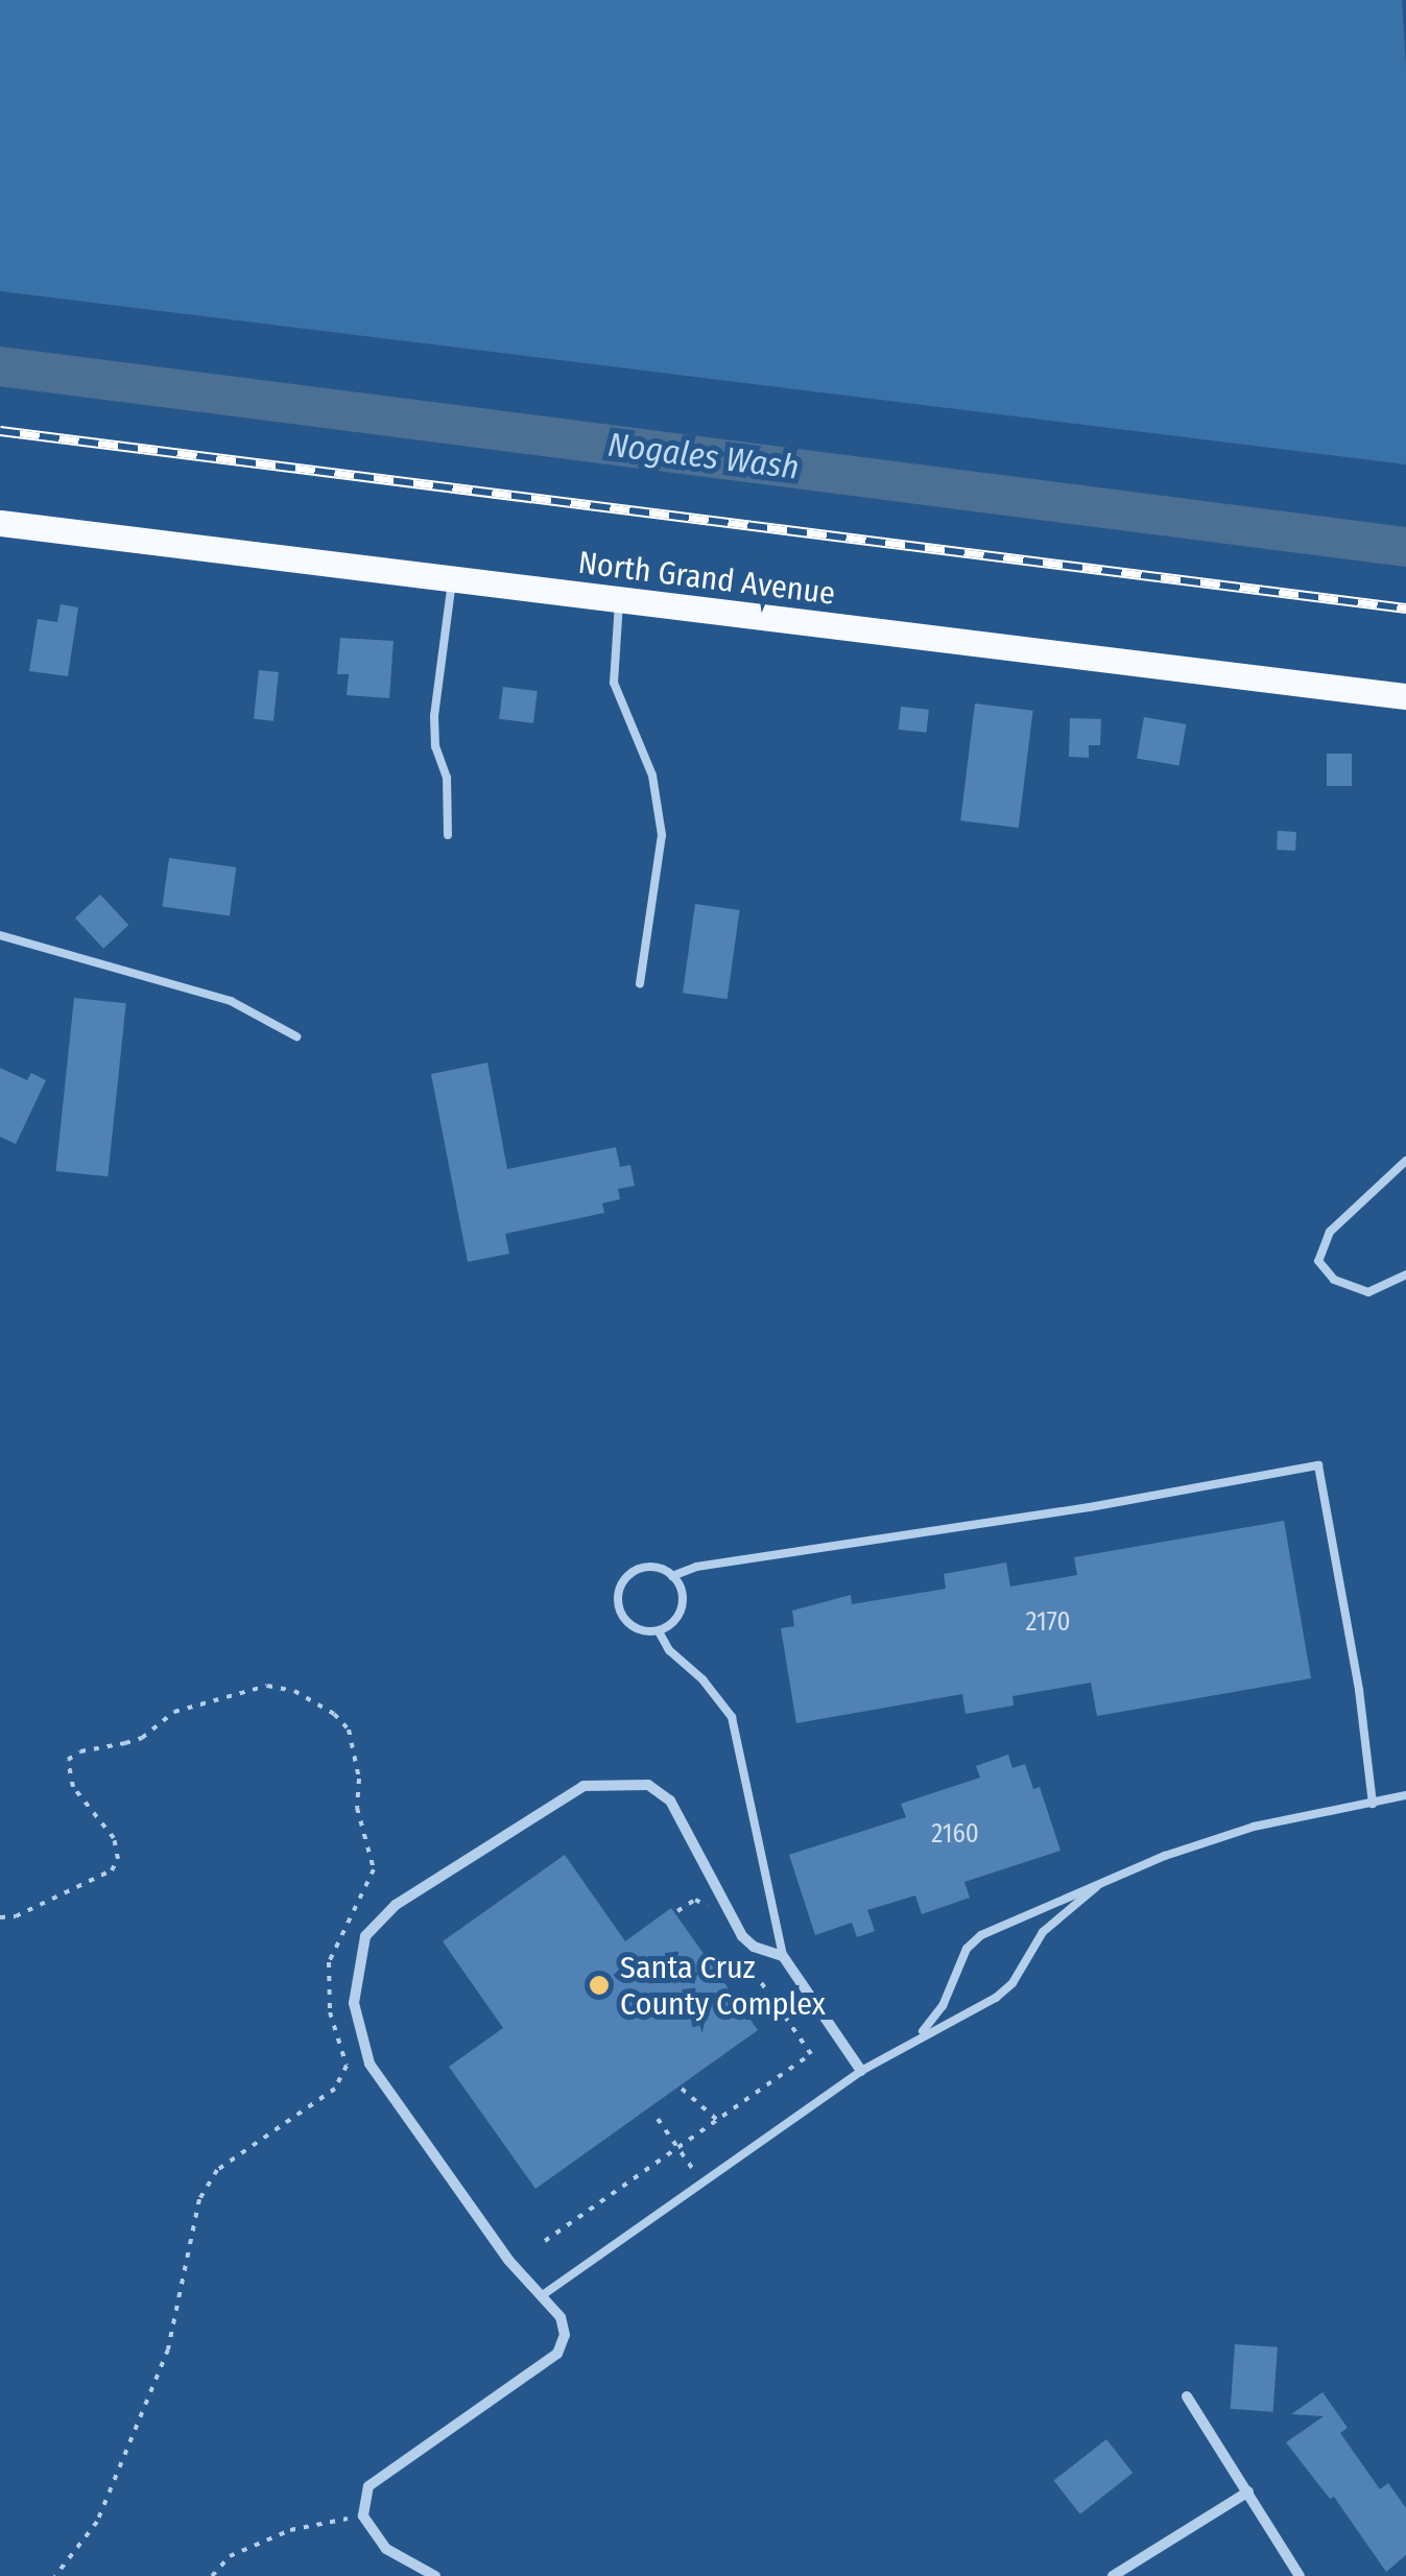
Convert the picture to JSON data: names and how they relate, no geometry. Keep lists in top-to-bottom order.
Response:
{
  "streets": {
    "main road": ["North Grand Avenue"]
  },
  "water": ["Nogales Wash"],
  "places": ["Santa Cruz County Complex"],
  "house_numbers": ["2170", "2160"]
}
